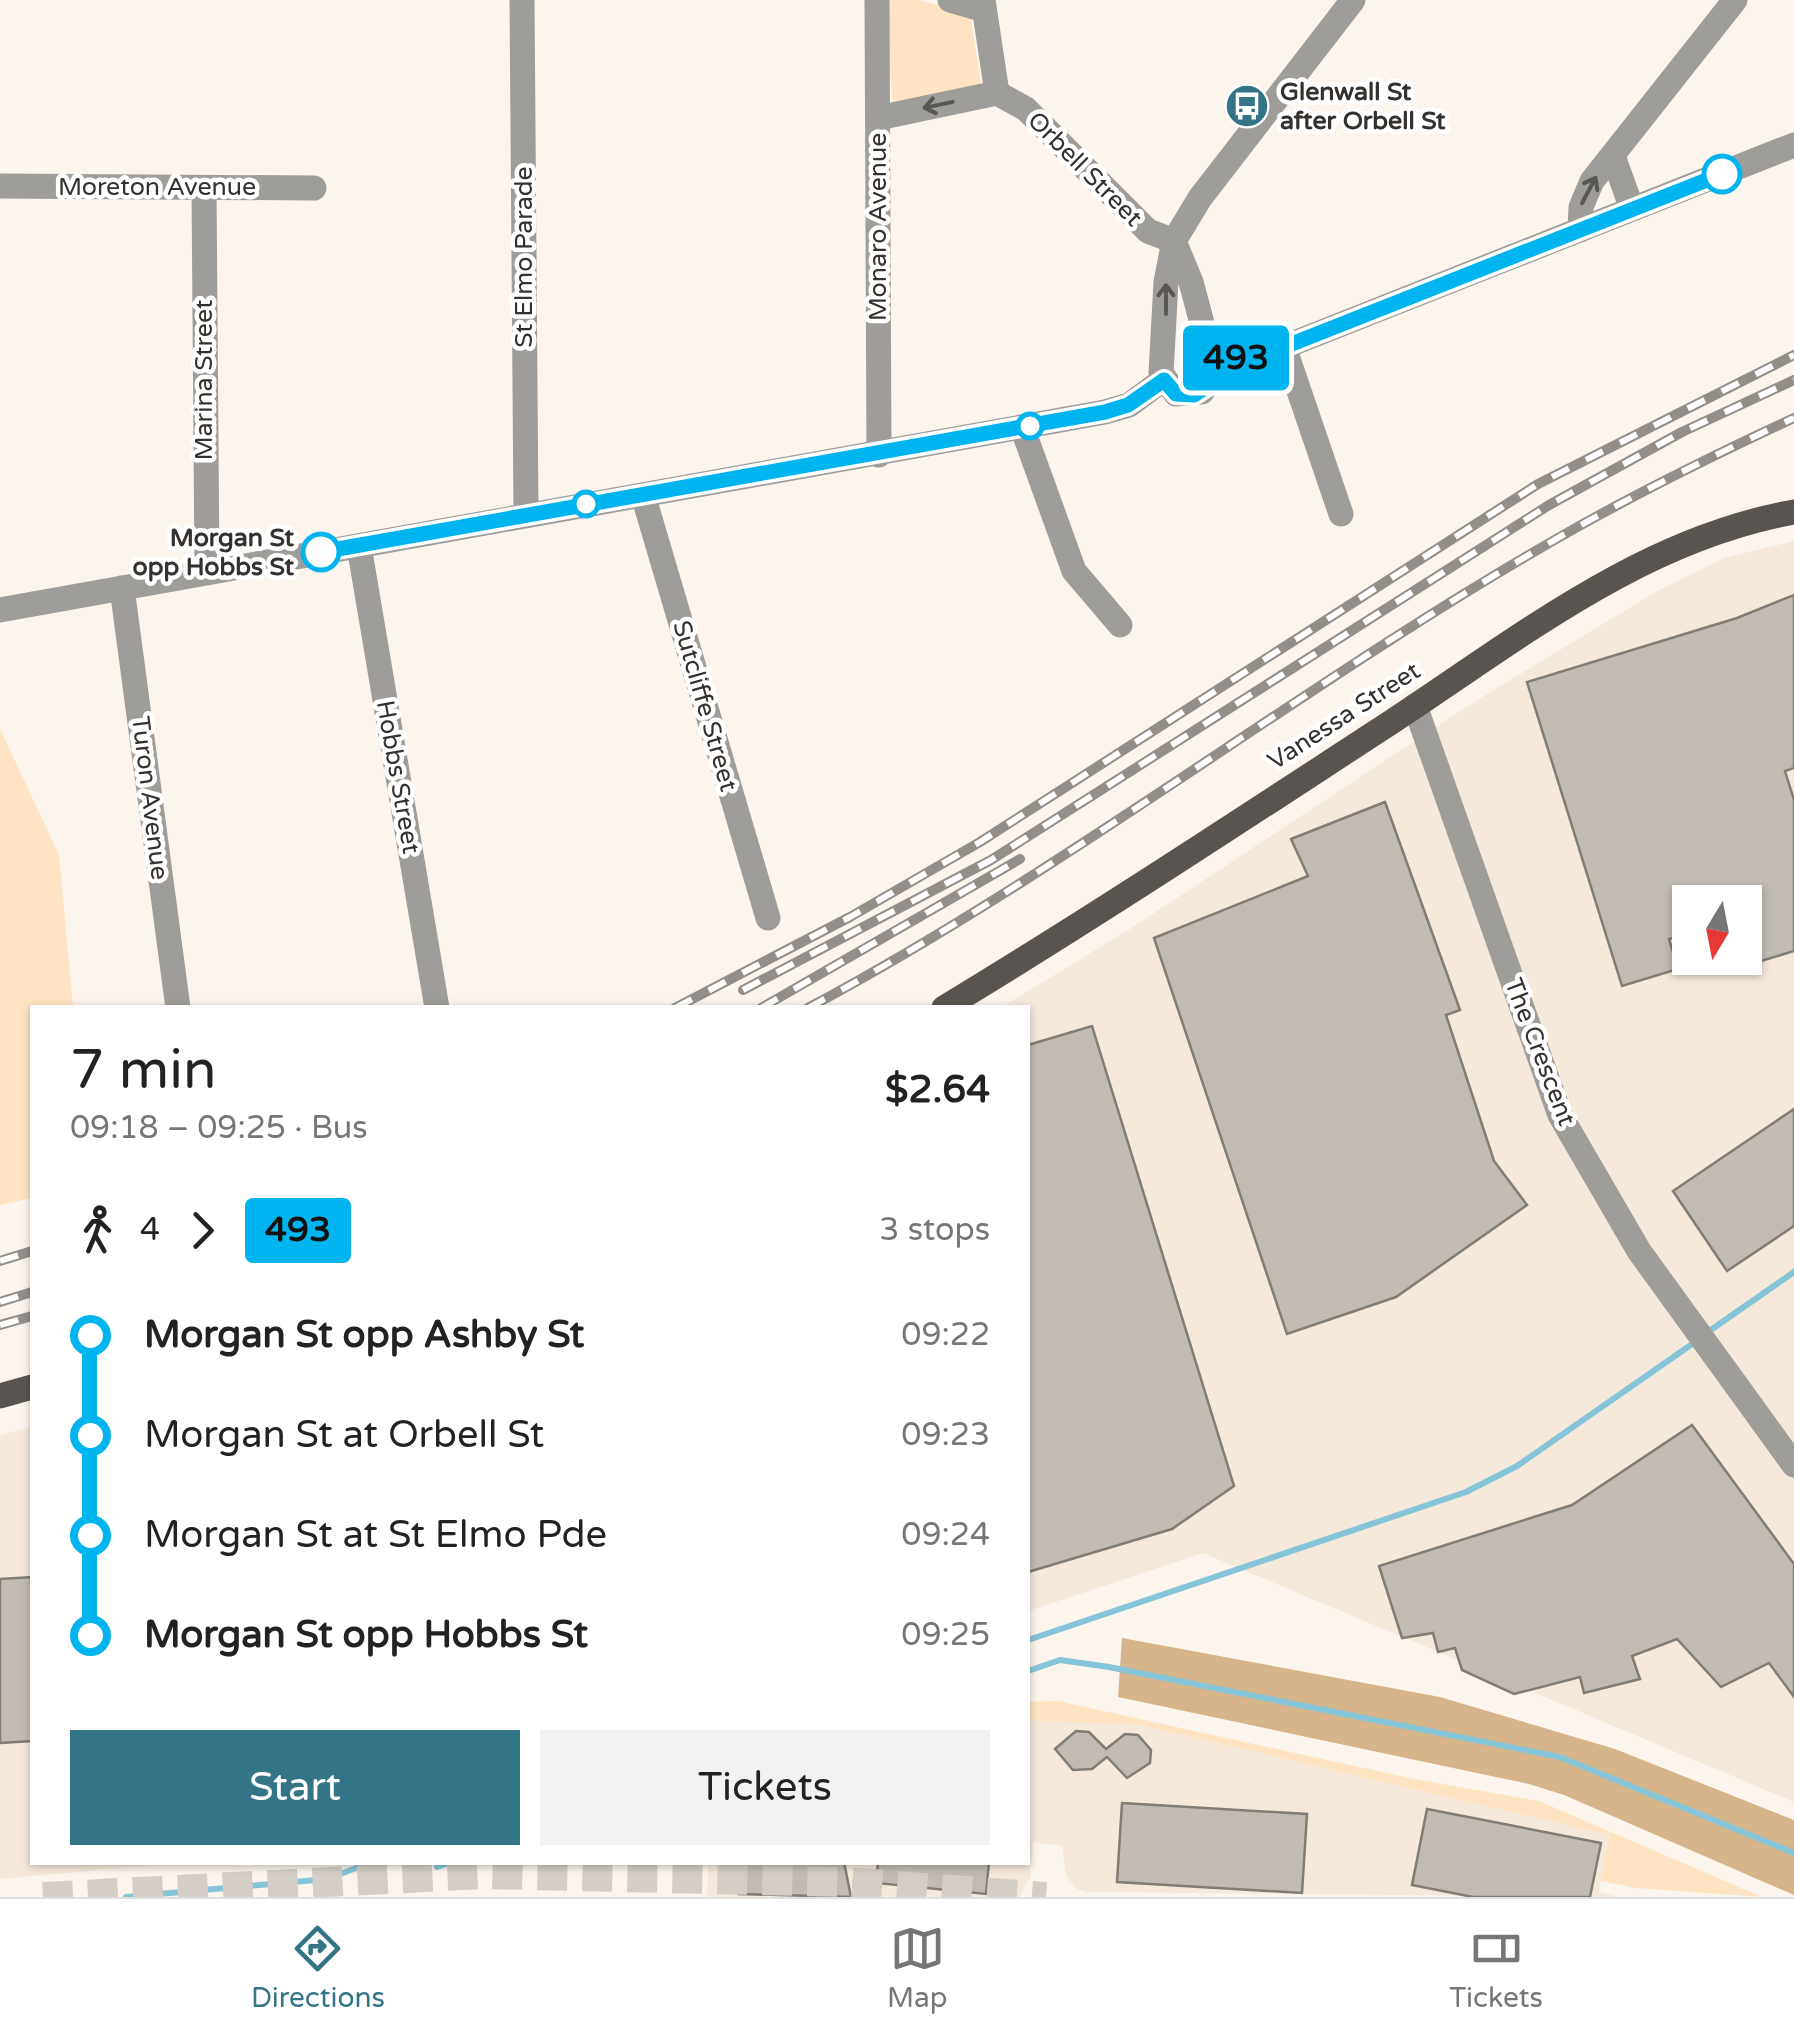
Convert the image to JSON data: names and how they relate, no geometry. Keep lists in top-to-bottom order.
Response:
{
  "streets": {
    "main road": ["Vanessa Street"],
    "street": [
      "Orbell Street",
      "Moreton Avenue",
      "Monaro Avenue",
      "St Elmo Parade",
      "Marina Street",
      "Sutcliffe Street",
      "Hobbs Street",
      "Turon Avenue",
      "The Crescent"
    ]
  },
  "crossings": [
    ["Moreton Avenue", "Marina Street"],
    ["Vanessa Street", "The Crescent"]
  ],
  "places": {
    "bus stop": ["Glenwall St after Orbell St"],
    "other": ["Morgan St opp Hobbs St"]
  },
  "lines": ["bus line 493"],
  "north": "bottom",
  "page": {
    "on_map": "493",
    "heading": ["7 min", "09:18 – 09:25 · Bus", "$2.64"],
    "legs": ["4", "493", "3 stops"],
    "list": [
      {
        "name": "Morgan St opp Ashby St",
        "value": "09:22"
      },
      {
        "name": "Morgan St at Orbell St",
        "value": "09:23"
      },
      {
        "name": "Morgan St at St Elmo Pde",
        "value": "09:24"
      },
      {
        "name": "Morgan St opp Hobbs St",
        "value": "09:25"
      }
    ],
    "buttons": ["Start", "Tickets"],
    "tabs": ["Directions", "Map", "Tickets"]
  }
}
